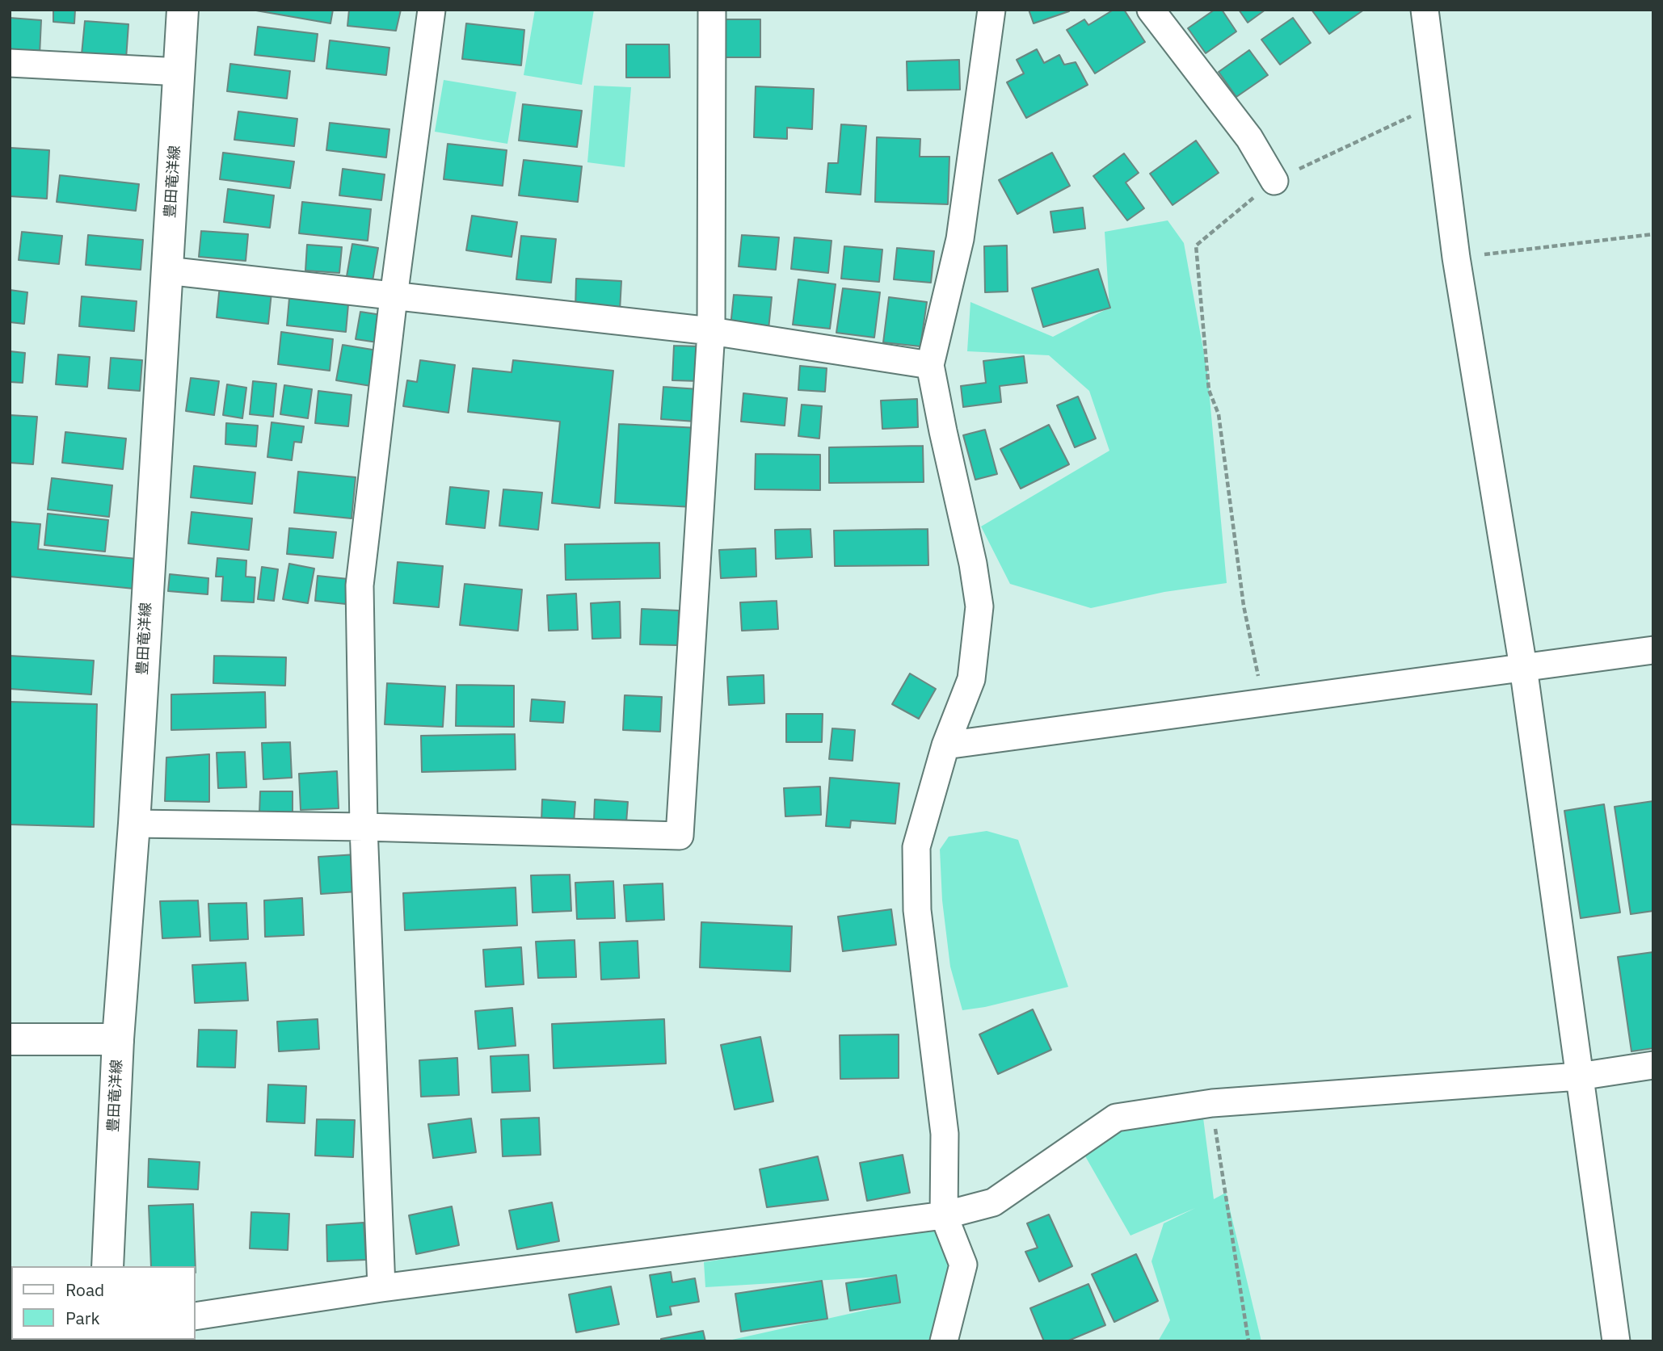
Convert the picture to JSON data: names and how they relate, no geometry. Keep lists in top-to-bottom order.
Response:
{
  "streets": {
    "main road": ["豊田竜洋線"]
  },
  "legend": ["Road", "Park"]
}
